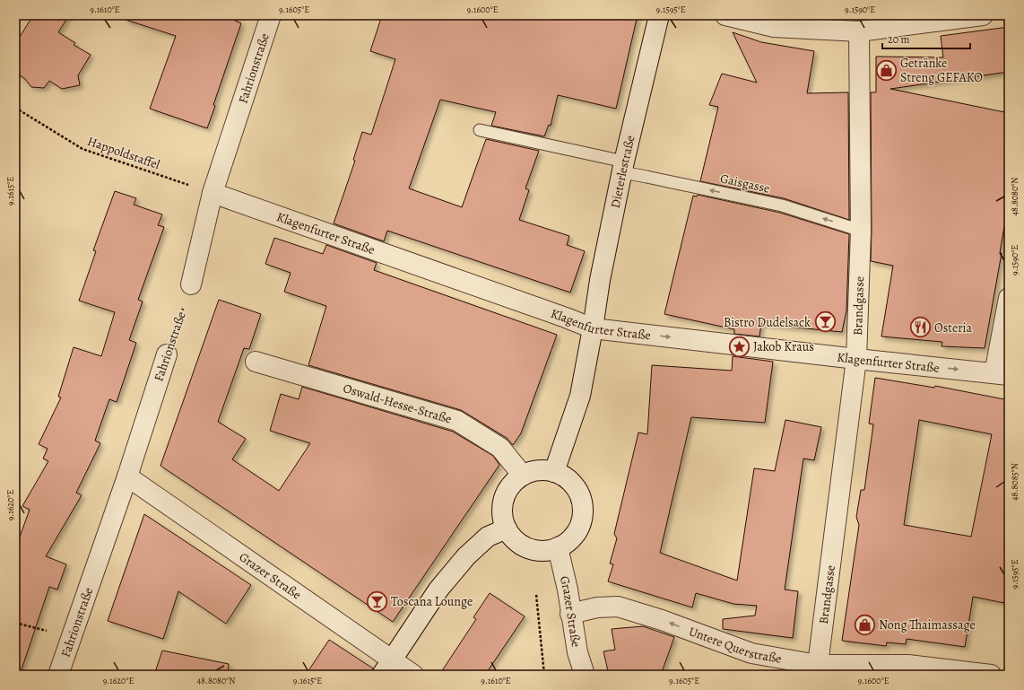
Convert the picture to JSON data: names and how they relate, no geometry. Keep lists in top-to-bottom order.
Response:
{
  "streets": {
    "street": [
      "Fahrionstraße",
      "Dieterlestraße",
      "Klagenfurter Straße",
      "Brandgasse",
      "Oswald-Hesse-Straße",
      "Grazer Straße",
      "Untere Querstraße"
    ],
    "lane": ["Gaisgasse"],
    "path": ["Happoldstaffel"]
  },
  "crossings": [
    ["Fahrionstraße", "Happoldstaffel"],
    ["Fahrionstraße", "Klagenfurter Straße"],
    ["Fahrionstraße", "Grazer Straße"],
    ["Happoldstaffel", "Klagenfurter Straße"],
    ["Dieterlestraße", "Gaisgasse"],
    ["Dieterlestraße", "Klagenfurter Straße"],
    ["Gaisgasse", "Brandgasse"],
    ["Klagenfurter Straße", "Brandgasse"],
    ["Brandgasse", "Untere Querstraße"],
    ["Oswald-Hesse-Straße", "Grazer Straße"],
    ["Grazer Straße", "Untere Querstraße"]
  ],
  "one_way": ["Gaisgasse", "Klagenfurter Straße", "Untere Querstraße"],
  "places": {
    "shop": ["Getränke Streng GEFAKO", "Nong Thaimassage"],
    "bar": ["Bistro Dudelsack", "Toscana Lounge"],
    "restaurant": ["Osteria"],
    "place": ["Jakob Kraus"]
  },
  "scale_bar": "20 m",
  "coordinates": [
    "9.1610°E",
    "9.1605°E",
    "9.1600°E",
    "9.1595°E",
    "9.1590°E",
    "9.1615°E",
    "48.8080°N",
    "48.8085°N",
    "9.1620°E"
  ]
}
